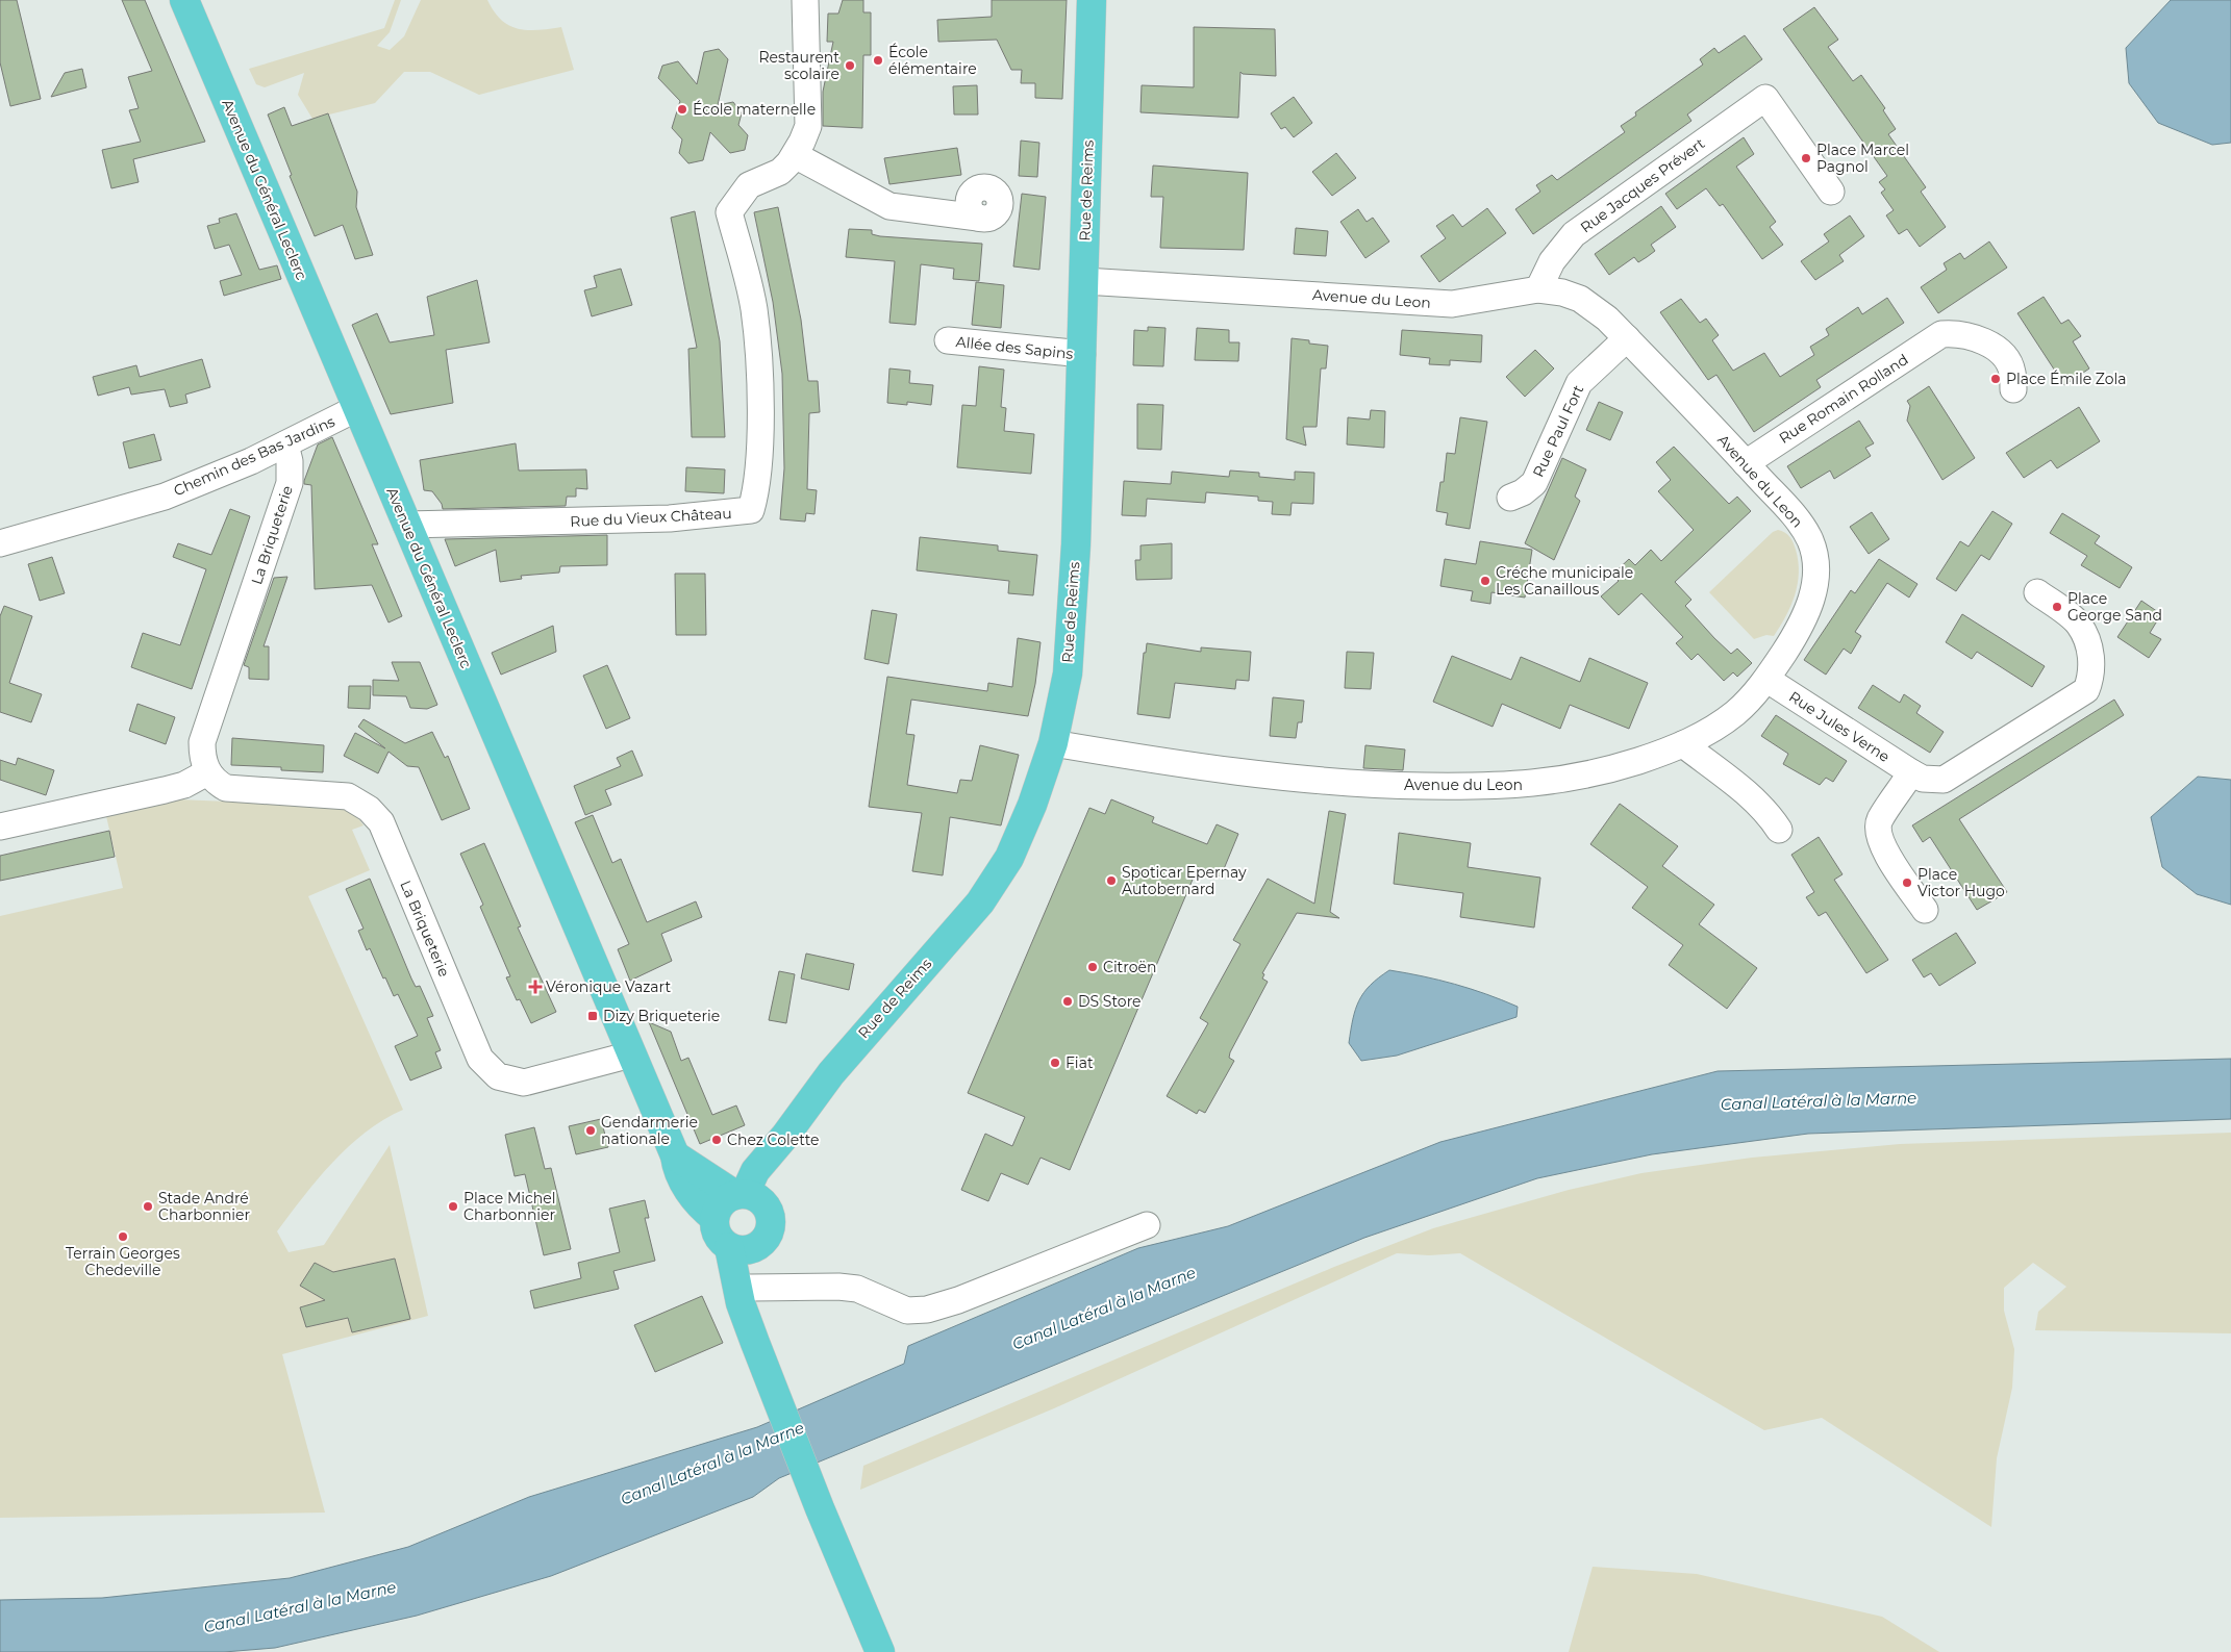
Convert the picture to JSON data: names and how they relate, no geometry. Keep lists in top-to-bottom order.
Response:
{
  "streets": {
    "main road": ["Avenue du Général Leclerc", "Rue de Reims"],
    "street": [
      "Rue Jacques Prévert",
      "Avenue du Leon",
      "Allée des Sapins",
      "Rue Romain Rolland",
      "Rue Paul Fort",
      "Chemin des Bas Jardins",
      "Rue du Vieux Château",
      "La Briqueterie",
      "Rue Jules Verne"
    ]
  },
  "crossings": [
    ["Rue Jacques Prévert", "Avenue du Leon"],
    ["Avenue du Général Leclerc", "Rue de Reims"],
    ["Avenue du Général Leclerc", "Chemin des Bas Jardins"],
    ["Avenue du Général Leclerc", "Rue du Vieux Château"],
    ["Avenue du Général Leclerc", "La Briqueterie"],
    ["Rue de Reims", "Avenue du Leon"],
    ["Rue de Reims", "Allée des Sapins"],
    ["Avenue du Leon", "Rue Romain Rolland"],
    ["Avenue du Leon", "Rue Paul Fort"],
    ["Avenue du Leon", "Rue Jules Verne"],
    ["Chemin des Bas Jardins", "La Briqueterie"]
  ],
  "water": ["Canal Latéral à la Marne"],
  "places": {
    "other": [
      "École élémentaire",
      "Restaurent scolaire",
      "École maternelle",
      "Place Marcel Pagnol",
      "Place Émile Zola",
      "Créche municipale Les Canaillous",
      "Place George Sand",
      "Spoticar Epernay Autobernard",
      "Place Victor Hugo",
      "Citroën",
      "DS Store",
      "Fiat",
      "Gendarmerie nationale",
      "Chez Colette",
      "Stade André Charbonnier",
      "Place Michel Charbonnier",
      "Terrain Georges Chedeville"
    ],
    "health": ["Véronique Vazart"],
    "transit": ["Dizy Briqueterie"]
  }
}
